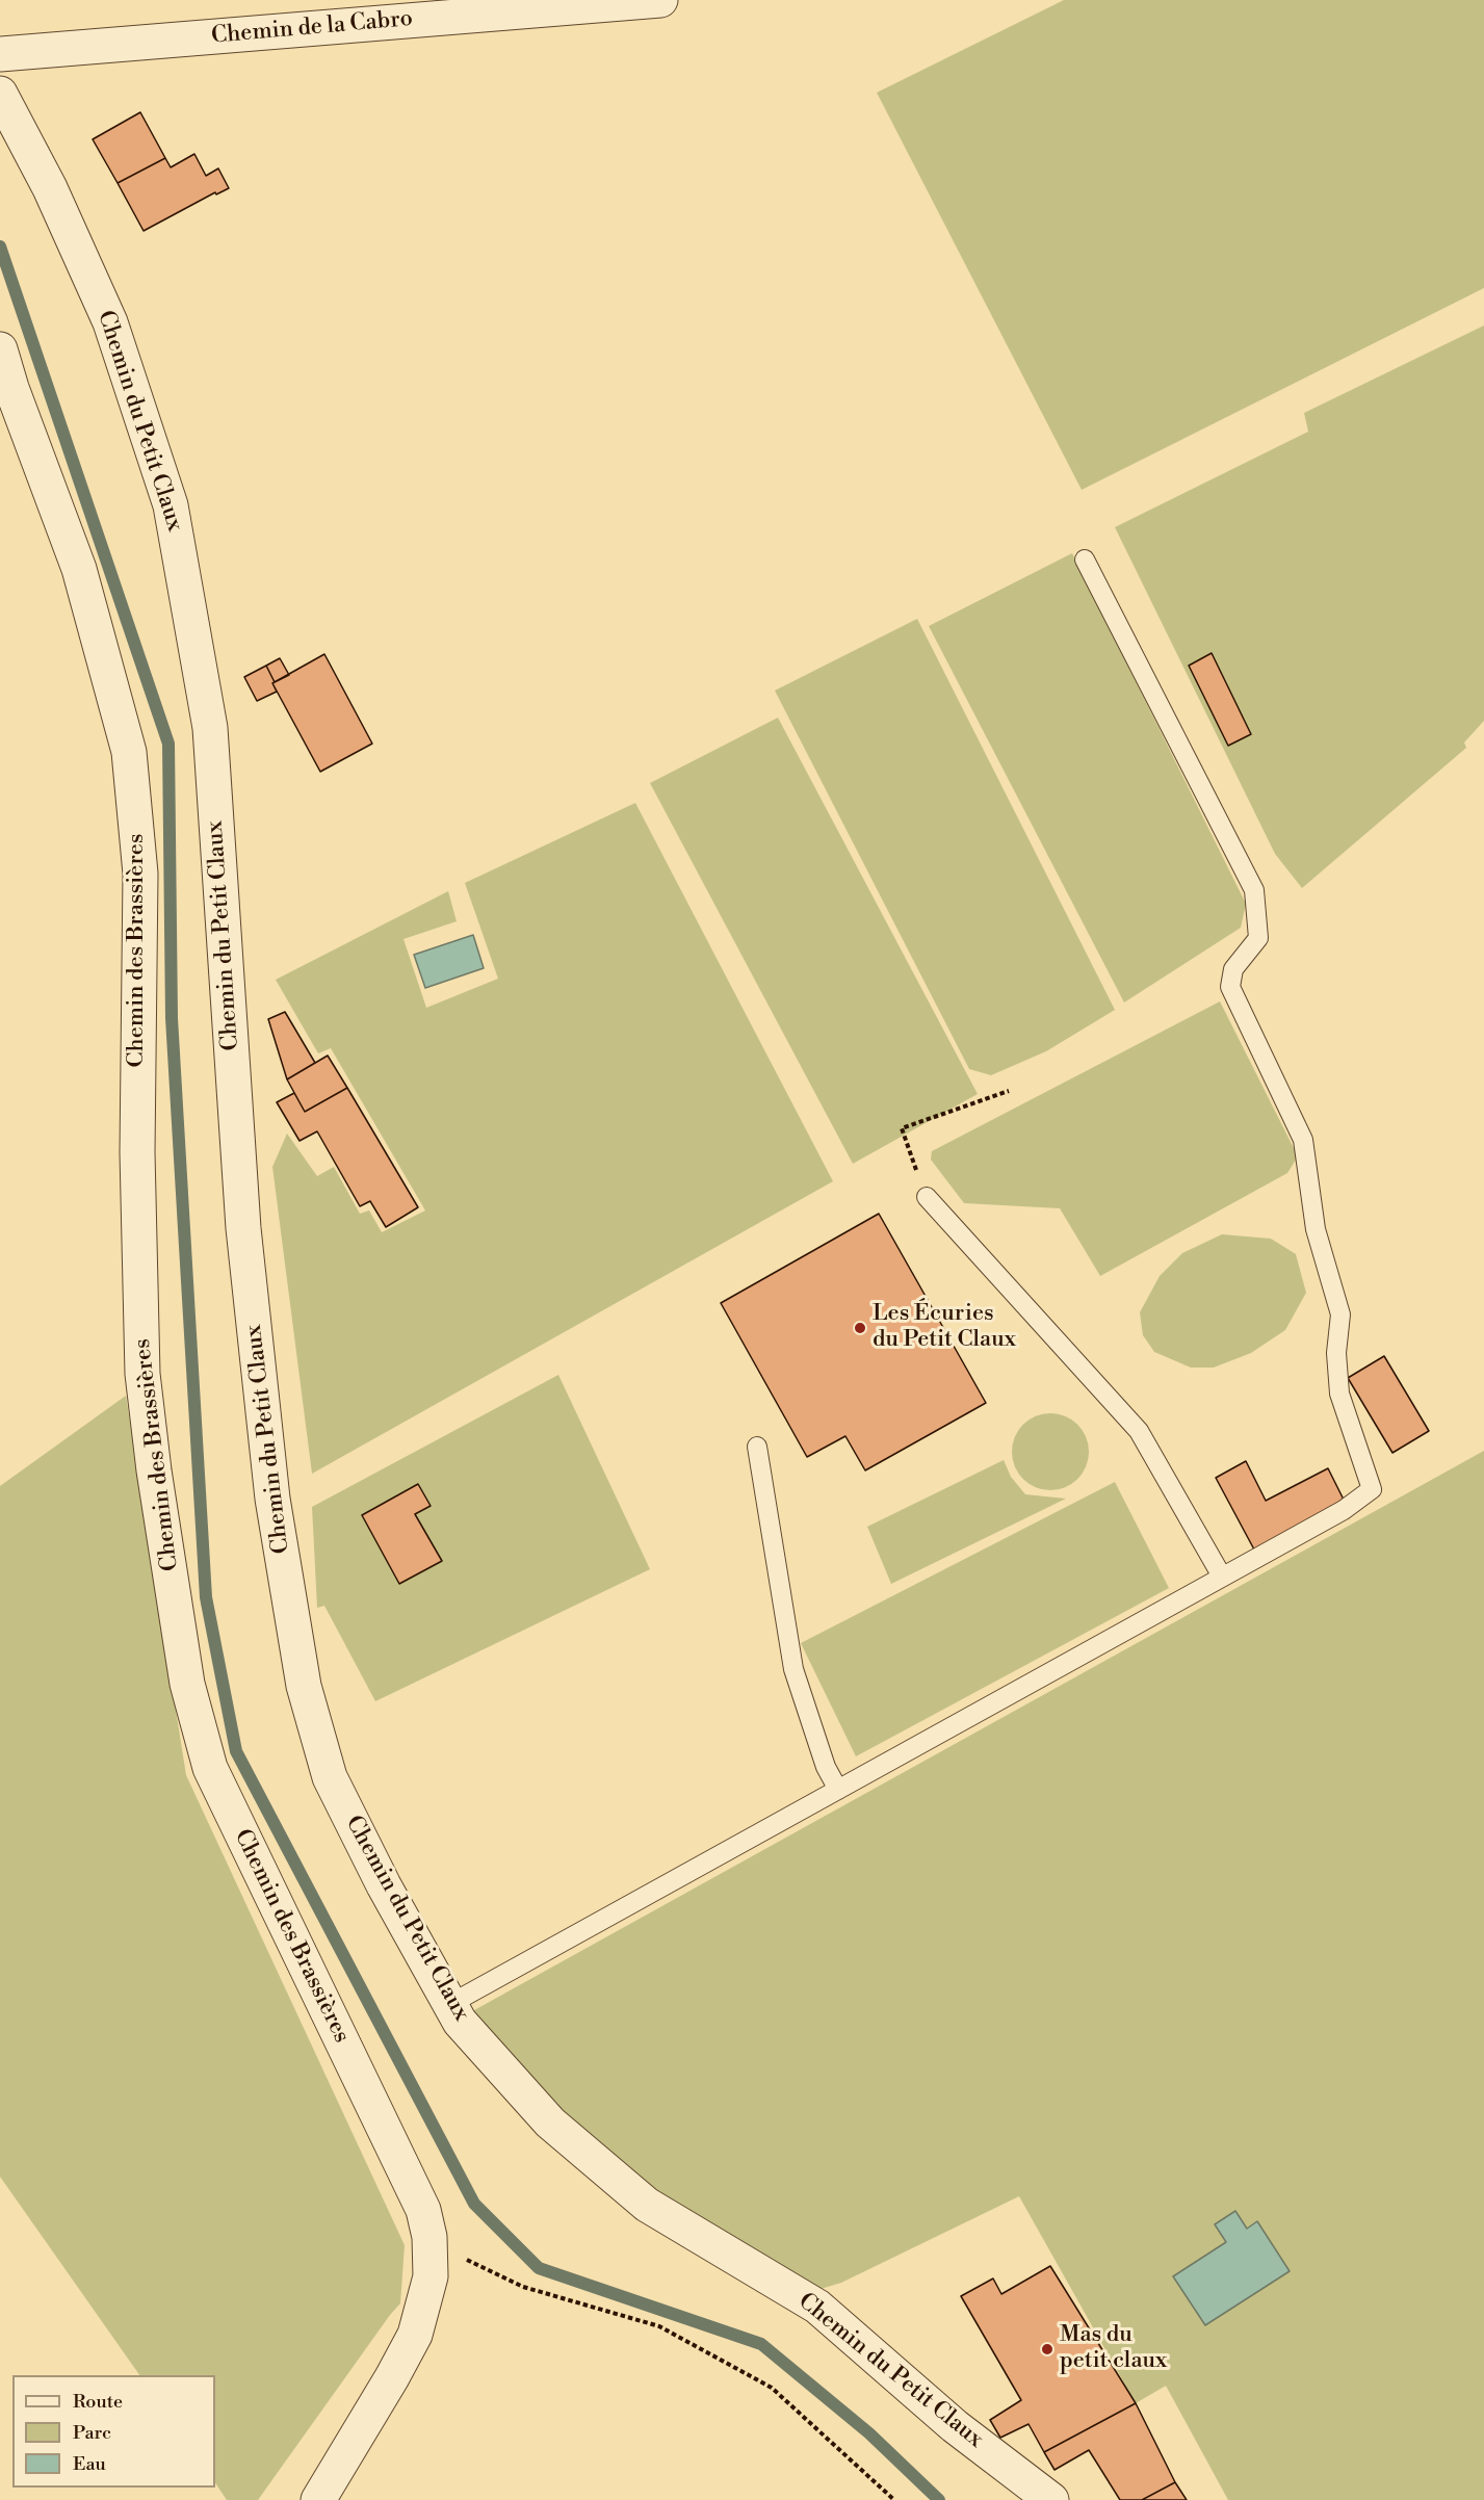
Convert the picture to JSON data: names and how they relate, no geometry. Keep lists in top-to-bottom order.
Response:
{
  "streets": {
    "street": ["Chemin de la Cabro", "Chemin du Petit Claux", "Chemin des Brassières"]
  },
  "places": ["Les Écuries du Petit Claux", "Mas du petit claux"],
  "legend": ["Route", "Parc", "Eau"]
}
